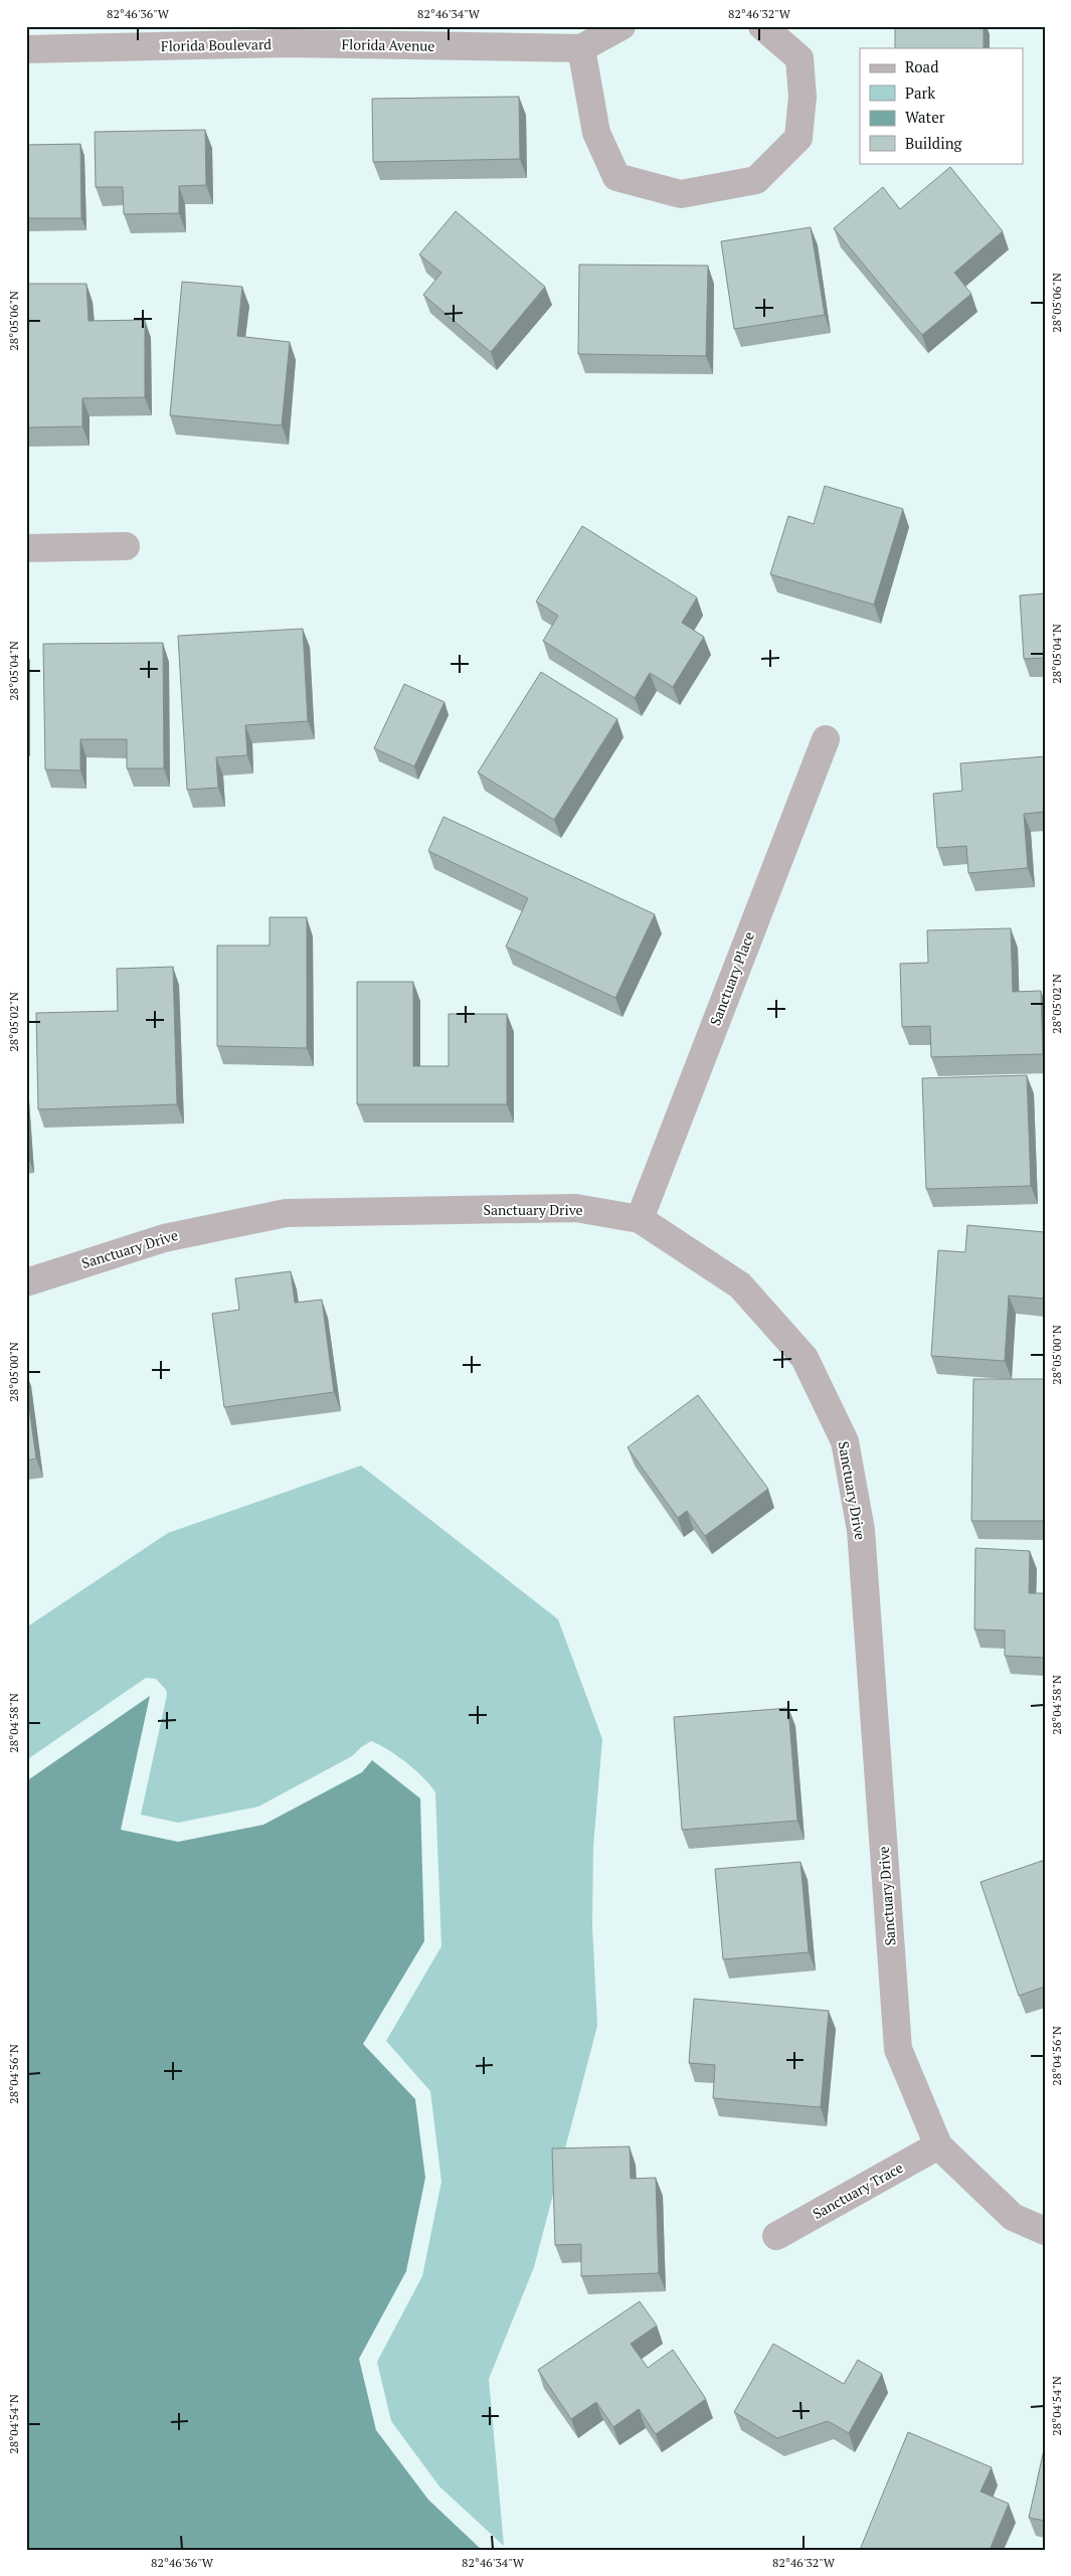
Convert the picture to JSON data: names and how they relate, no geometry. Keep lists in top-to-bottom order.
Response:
{
  "streets": {
    "street": [
      "Florida Boulevard",
      "Florida Avenue",
      "Sanctuary Place",
      "Sanctuary Drive",
      "Sanctuary Trace"
    ]
  },
  "crossings": [
    ["Florida Boulevard", "Florida Avenue"],
    ["Sanctuary Place", "Sanctuary Drive"],
    ["Sanctuary Drive", "Sanctuary Trace"]
  ],
  "legend": [
    "Road",
    "Park",
    "Water",
    "Building"
  ],
  "coordinates": [
    "82°46'36\"W",
    "82°46'34\"W",
    "82°46'32\"W",
    "28°05'06\"N",
    "28°05'04\"N",
    "28°05'02\"N",
    "28°05'00\"N",
    "28°04'58\"N",
    "28°04'56\"N",
    "28°04'54\"N"
  ]
}
